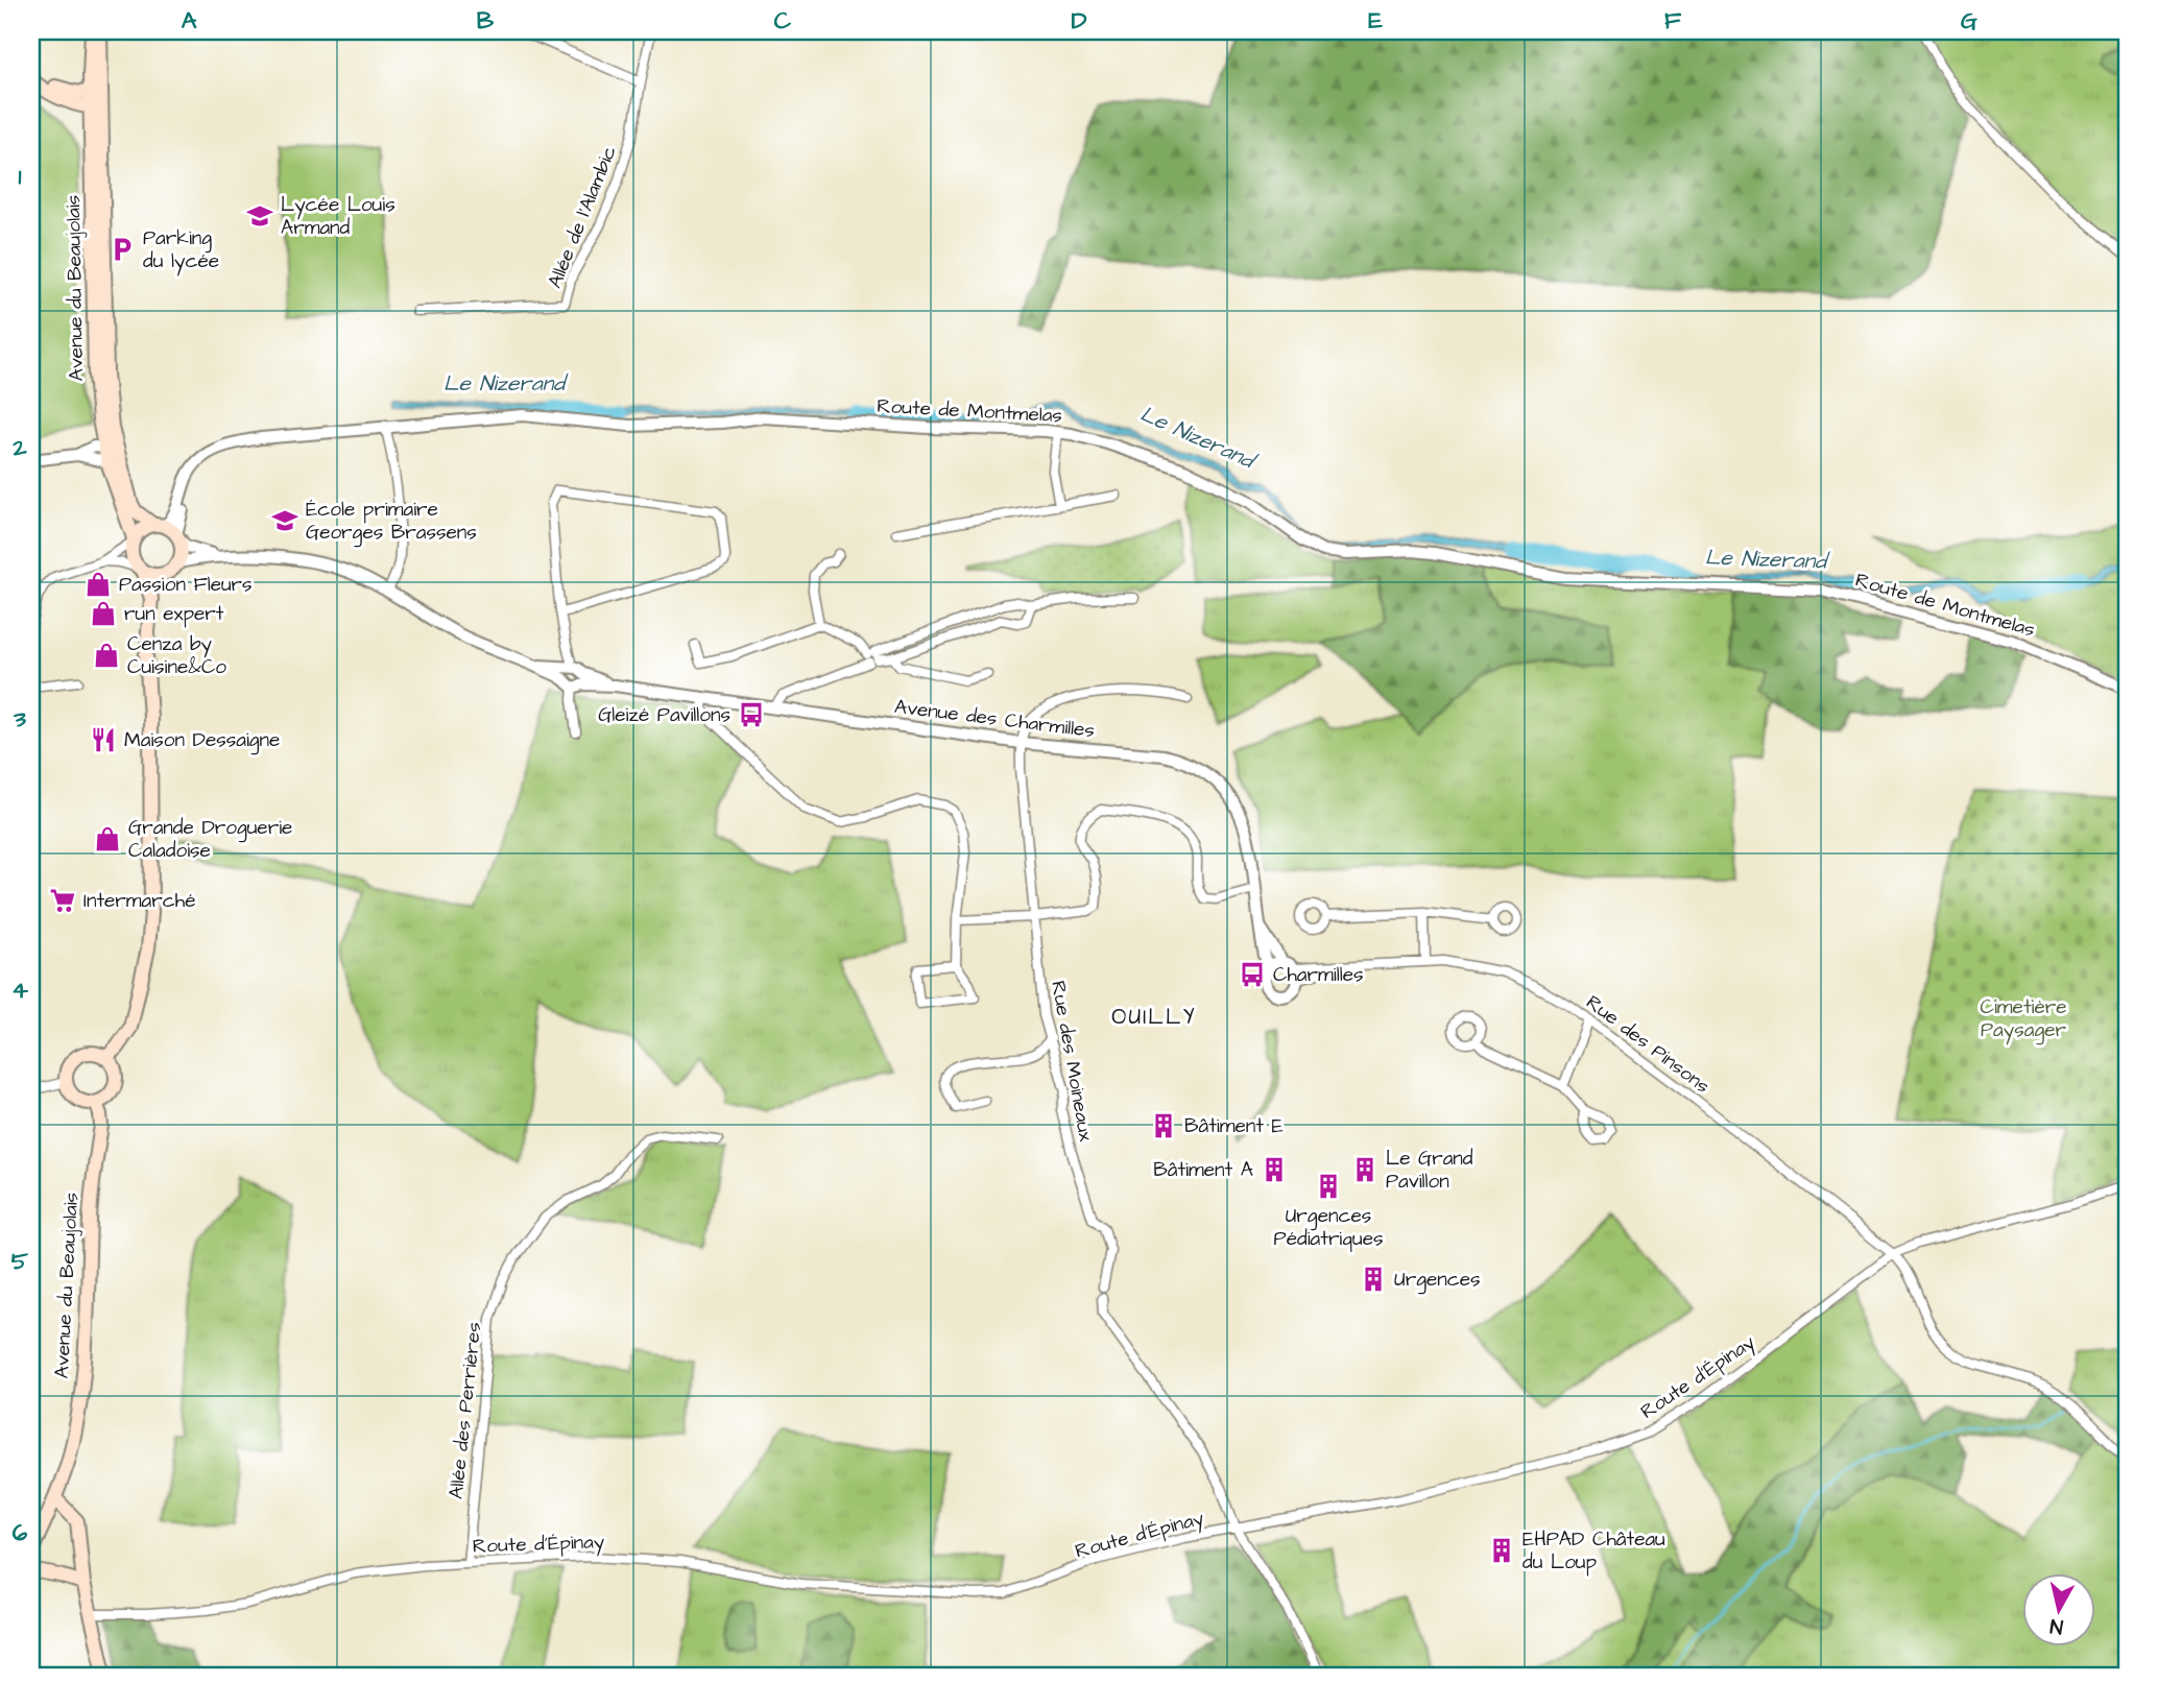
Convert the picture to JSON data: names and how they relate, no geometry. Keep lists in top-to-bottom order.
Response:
{
  "streets": {
    "main road": ["Avenue du Beaujolais"],
    "street": [
      "Allée de l'Alambic",
      "Route de Montmelas",
      "Avenue des Charmilles",
      "Rue des Pinsons",
      "Rue des Moineaux",
      "Route d'Épinay",
      "Allée des Perrières"
    ]
  },
  "crossings": [
    ["Avenue du Beaujolais", "Route de Montmelas"],
    ["Avenue du Beaujolais", "Avenue des Charmilles"],
    ["Route de Montmelas", "Avenue des Charmilles"],
    ["Avenue des Charmilles", "Rue des Pinsons"],
    ["Avenue des Charmilles", "Rue des Moineaux"],
    ["Rue des Pinsons", "Route d'Épinay"],
    ["Route d'Épinay", "Allée des Perrières"]
  ],
  "districts": ["OUILLY"],
  "water": ["Le Nizerand"],
  "parks": ["Cimetière Paysager"],
  "places": {
    "school or university": ["Lycée Louis Armand", "École primaire Georges Brassens"],
    "parking": ["Parking du lycée"],
    "shop": [
      "Passion Fleurs",
      "run expert",
      "Cenza by Cuisine&Co",
      "Grande Droguerie Caladoise"
    ],
    "bus stop": ["Gleizé Pavillons", "Charmilles"],
    "restaurant": ["Maison Dessaigne"],
    "supermarket": ["Intermarché"],
    "building": [
      "Bâtiment E",
      "Bâtiment A",
      "Le Grand Pavillon",
      "Urgences Pédiatriques",
      "Urgences",
      "EHPAD Château du Loup"
    ]
  },
  "north": "bottom",
  "grid": {
    "columns": [
      "A",
      "B",
      "C",
      "D",
      "E",
      "F",
      "G"
    ],
    "rows": [
      "1",
      "2",
      "3",
      "4",
      "5",
      "6"
    ]
  }
}
